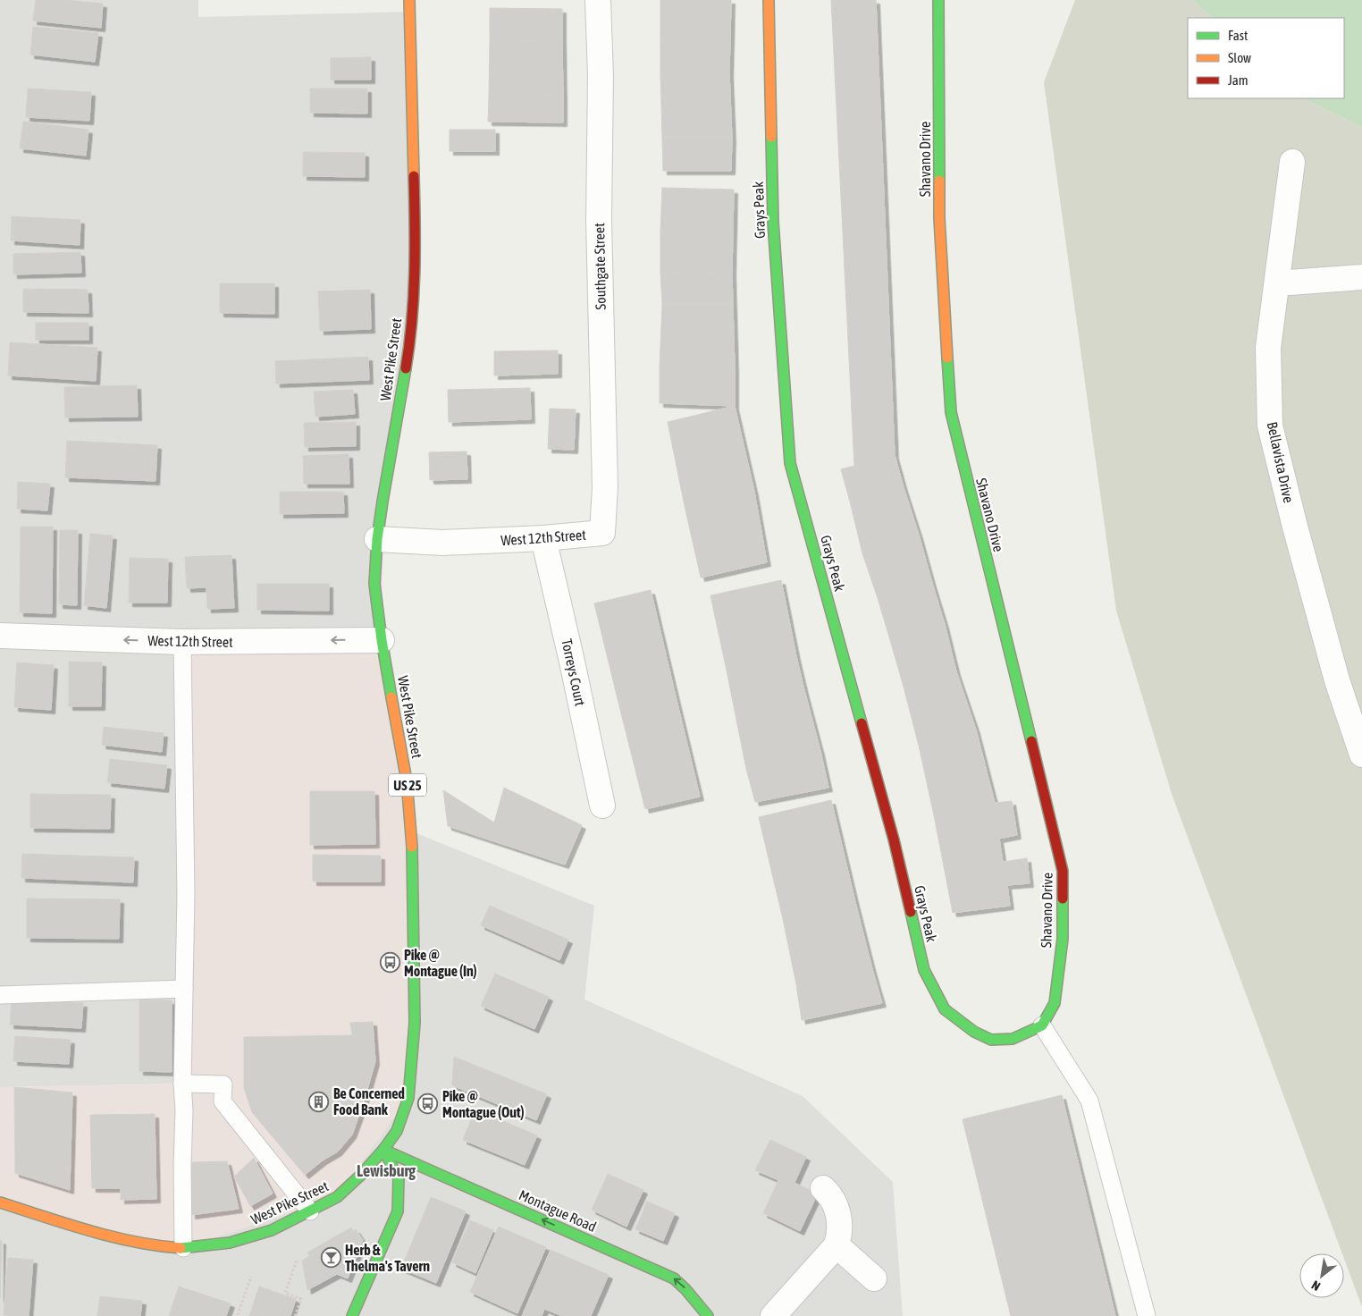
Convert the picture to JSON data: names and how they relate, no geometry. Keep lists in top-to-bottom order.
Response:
{
  "streets": {
    "street": [
      "Shavano Drive",
      "Grays Peak",
      "Southgate Street",
      "West Pike Street",
      "Bellavista Drive",
      "West 12th Street",
      "Torreys Court",
      "US 25",
      "Montague Road"
    ]
  },
  "crossings": [
    ["Shavano Drive", "Grays Peak"],
    ["Southgate Street", "West 12th Street"],
    ["West Pike Street", "West 12th Street"],
    ["West Pike Street", "Montague Road"],
    ["West 12th Street", "Torreys Court"]
  ],
  "one_way": ["West 12th Street", "Montague Road"],
  "districts": ["Lewisburg"],
  "places": {
    "bus stop": ["Pike @ Montague (In)", "Pike @ Montague (Out)"],
    "building": ["Be Concerned Food Bank"],
    "bar": ["Herb & Thelma's Tavern"]
  },
  "legend": ["Fast", "Slow", "Jam"],
  "north": "bottom left"
}
